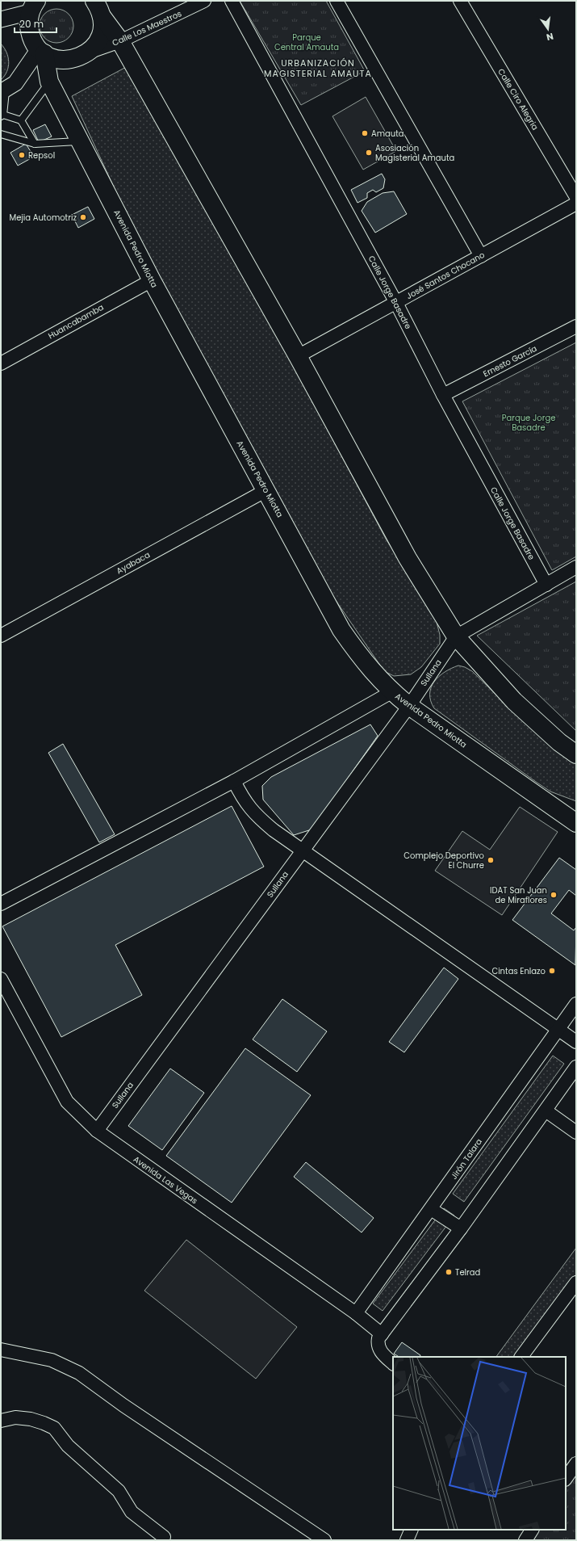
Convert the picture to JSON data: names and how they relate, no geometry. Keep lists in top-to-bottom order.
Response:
{
  "streets": {
    "main road": ["Avenida Pedro Miotta"],
    "street": [
      "Calle Los Maestros",
      "Calle Ciro Alegria",
      "José Santos Chocano",
      "Calle Jorge Basadre",
      "Huancabamba",
      "Ernesto García",
      "Ayabaca",
      "Sullana",
      "Jirón Talara",
      "Avenida Las Vegas"
    ]
  },
  "crossings": [
    ["Avenida Pedro Miotta", "Huancabamba"],
    ["Avenida Pedro Miotta", "Ayabaca"],
    ["Avenida Pedro Miotta", "Sullana"],
    ["José Santos Chocano", "Calle Jorge Basadre"],
    ["Calle Jorge Basadre", "Ernesto García"],
    ["Sullana", "Avenida Las Vegas"],
    ["Jirón Talara", "Avenida Las Vegas"]
  ],
  "districts": ["URBANIZACIÓN MAGISTERIAL AMAUTA"],
  "parks": ["Parque Central Amauta", "Parque Jorge Basadre"],
  "places": [
    "Amauta",
    "Asosiación Magisterial Amauta",
    "Repsol",
    "Mejia Automotriz",
    "Complejo Deportivo El Churre",
    "IDAT San Juan de Miraflores",
    "Cintas Enlazo",
    "Telrad"
  ],
  "scale_bar": "20 m",
  "north": "bottom"
}
